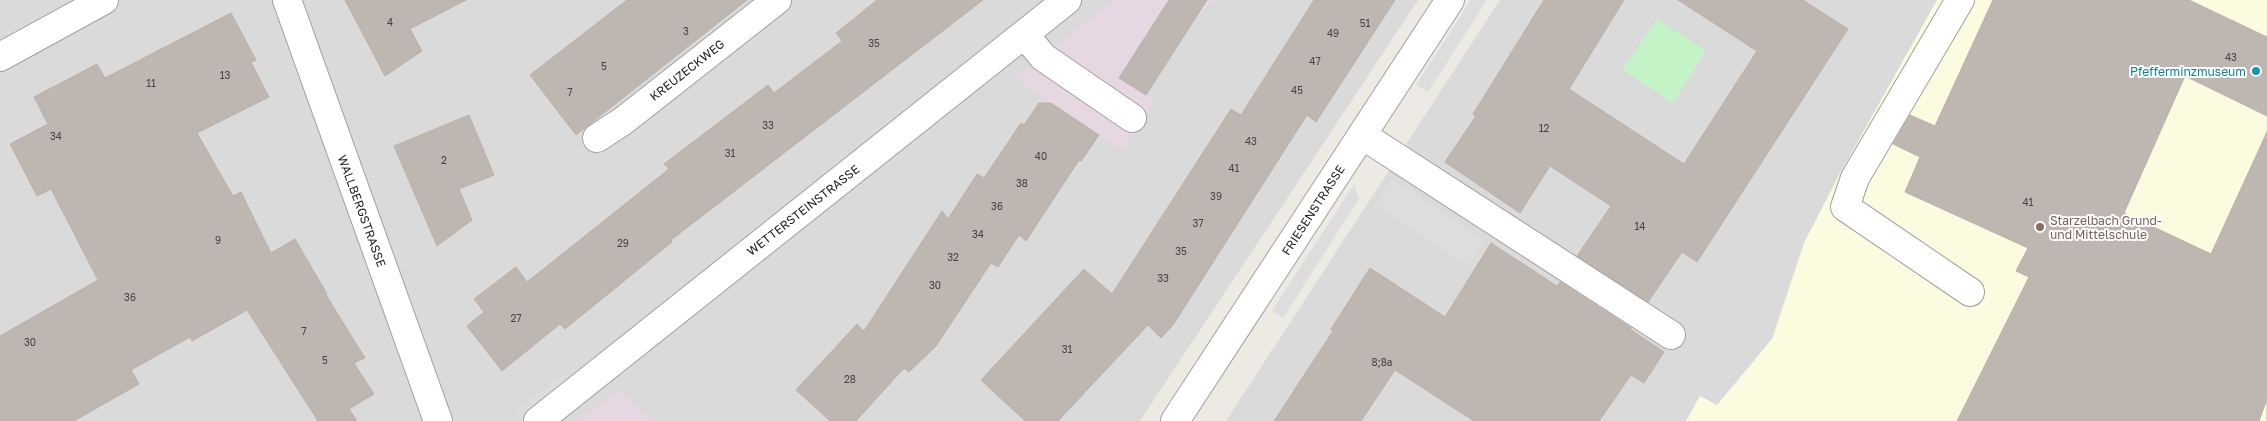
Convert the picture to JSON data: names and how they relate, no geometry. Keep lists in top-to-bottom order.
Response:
{
  "streets": {
    "street": [
      "KREUZECKWEG",
      "WETTERSTEINSTRASSE",
      "FRIESENSTRASSE",
      "WALLBERGSTRASSE"
    ]
  },
  "places": ["Pfefferminzmuseum", "Starzelbach Grund- und Mittelschule"],
  "house_numbers": [
    "4",
    "51",
    "3",
    "49",
    "35",
    "43",
    "47",
    "5",
    "13",
    "11",
    "45",
    "7",
    "33",
    "12",
    "34",
    "43",
    "31",
    "40",
    "2",
    "41",
    "38",
    "39",
    "41",
    "36",
    "37",
    "14",
    "34",
    "9",
    "29",
    "35",
    "32",
    "33",
    "30",
    "36",
    "27",
    "7",
    "30",
    "31",
    "5",
    "8;8a",
    "28"
  ]
}
